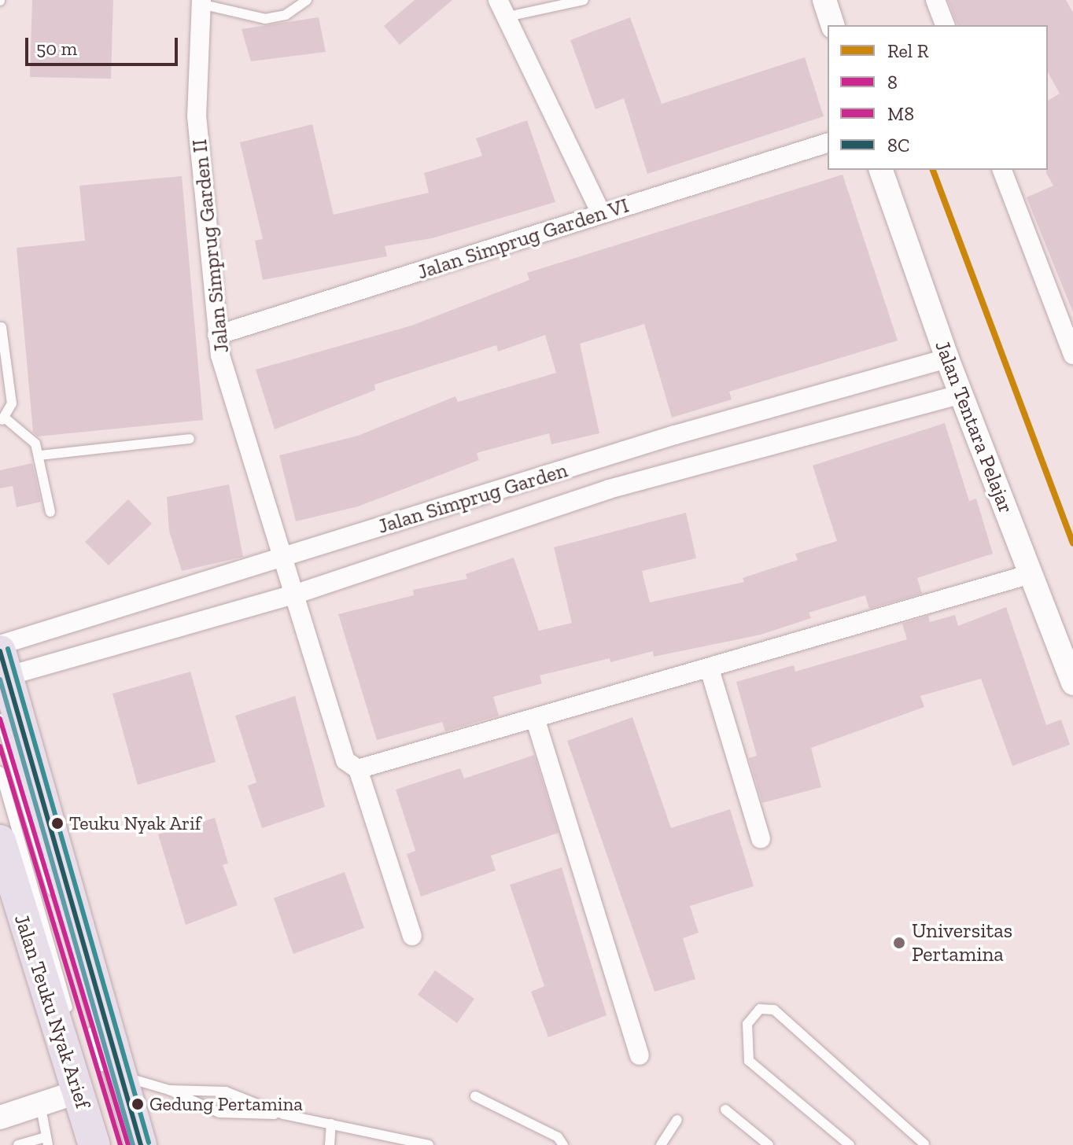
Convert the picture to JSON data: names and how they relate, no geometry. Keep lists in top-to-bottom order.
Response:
{
  "streets": {
    "highway": ["Jalan Teuku Nyak Arief"],
    "street": [
      "Jalan Simprug Garden VI",
      "Jalan Simprug Garden II",
      "Jalan Tentara Pelajar",
      "Jalan Simprug Garden"
    ]
  },
  "crossings": [
    ["Jalan Simprug Garden VI", "Jalan Simprug Garden II"],
    ["Jalan Simprug Garden II", "Jalan Simprug Garden"],
    ["Jalan Tentara Pelajar", "Jalan Simprug Garden"],
    ["Jalan Simprug Garden", "Jalan Teuku Nyak Arief"]
  ],
  "places": ["Teuku Nyak Arif", "Universitas Pertamina", "Gedung Pertamina"],
  "lines": [
    "rail line R",
    "transit line 8C",
    "transit line 8",
    "transit line M8"
  ],
  "legend": [
    "Rel R",
    "8",
    "M8",
    "8C"
  ],
  "scale_bar": "50 m"
}
